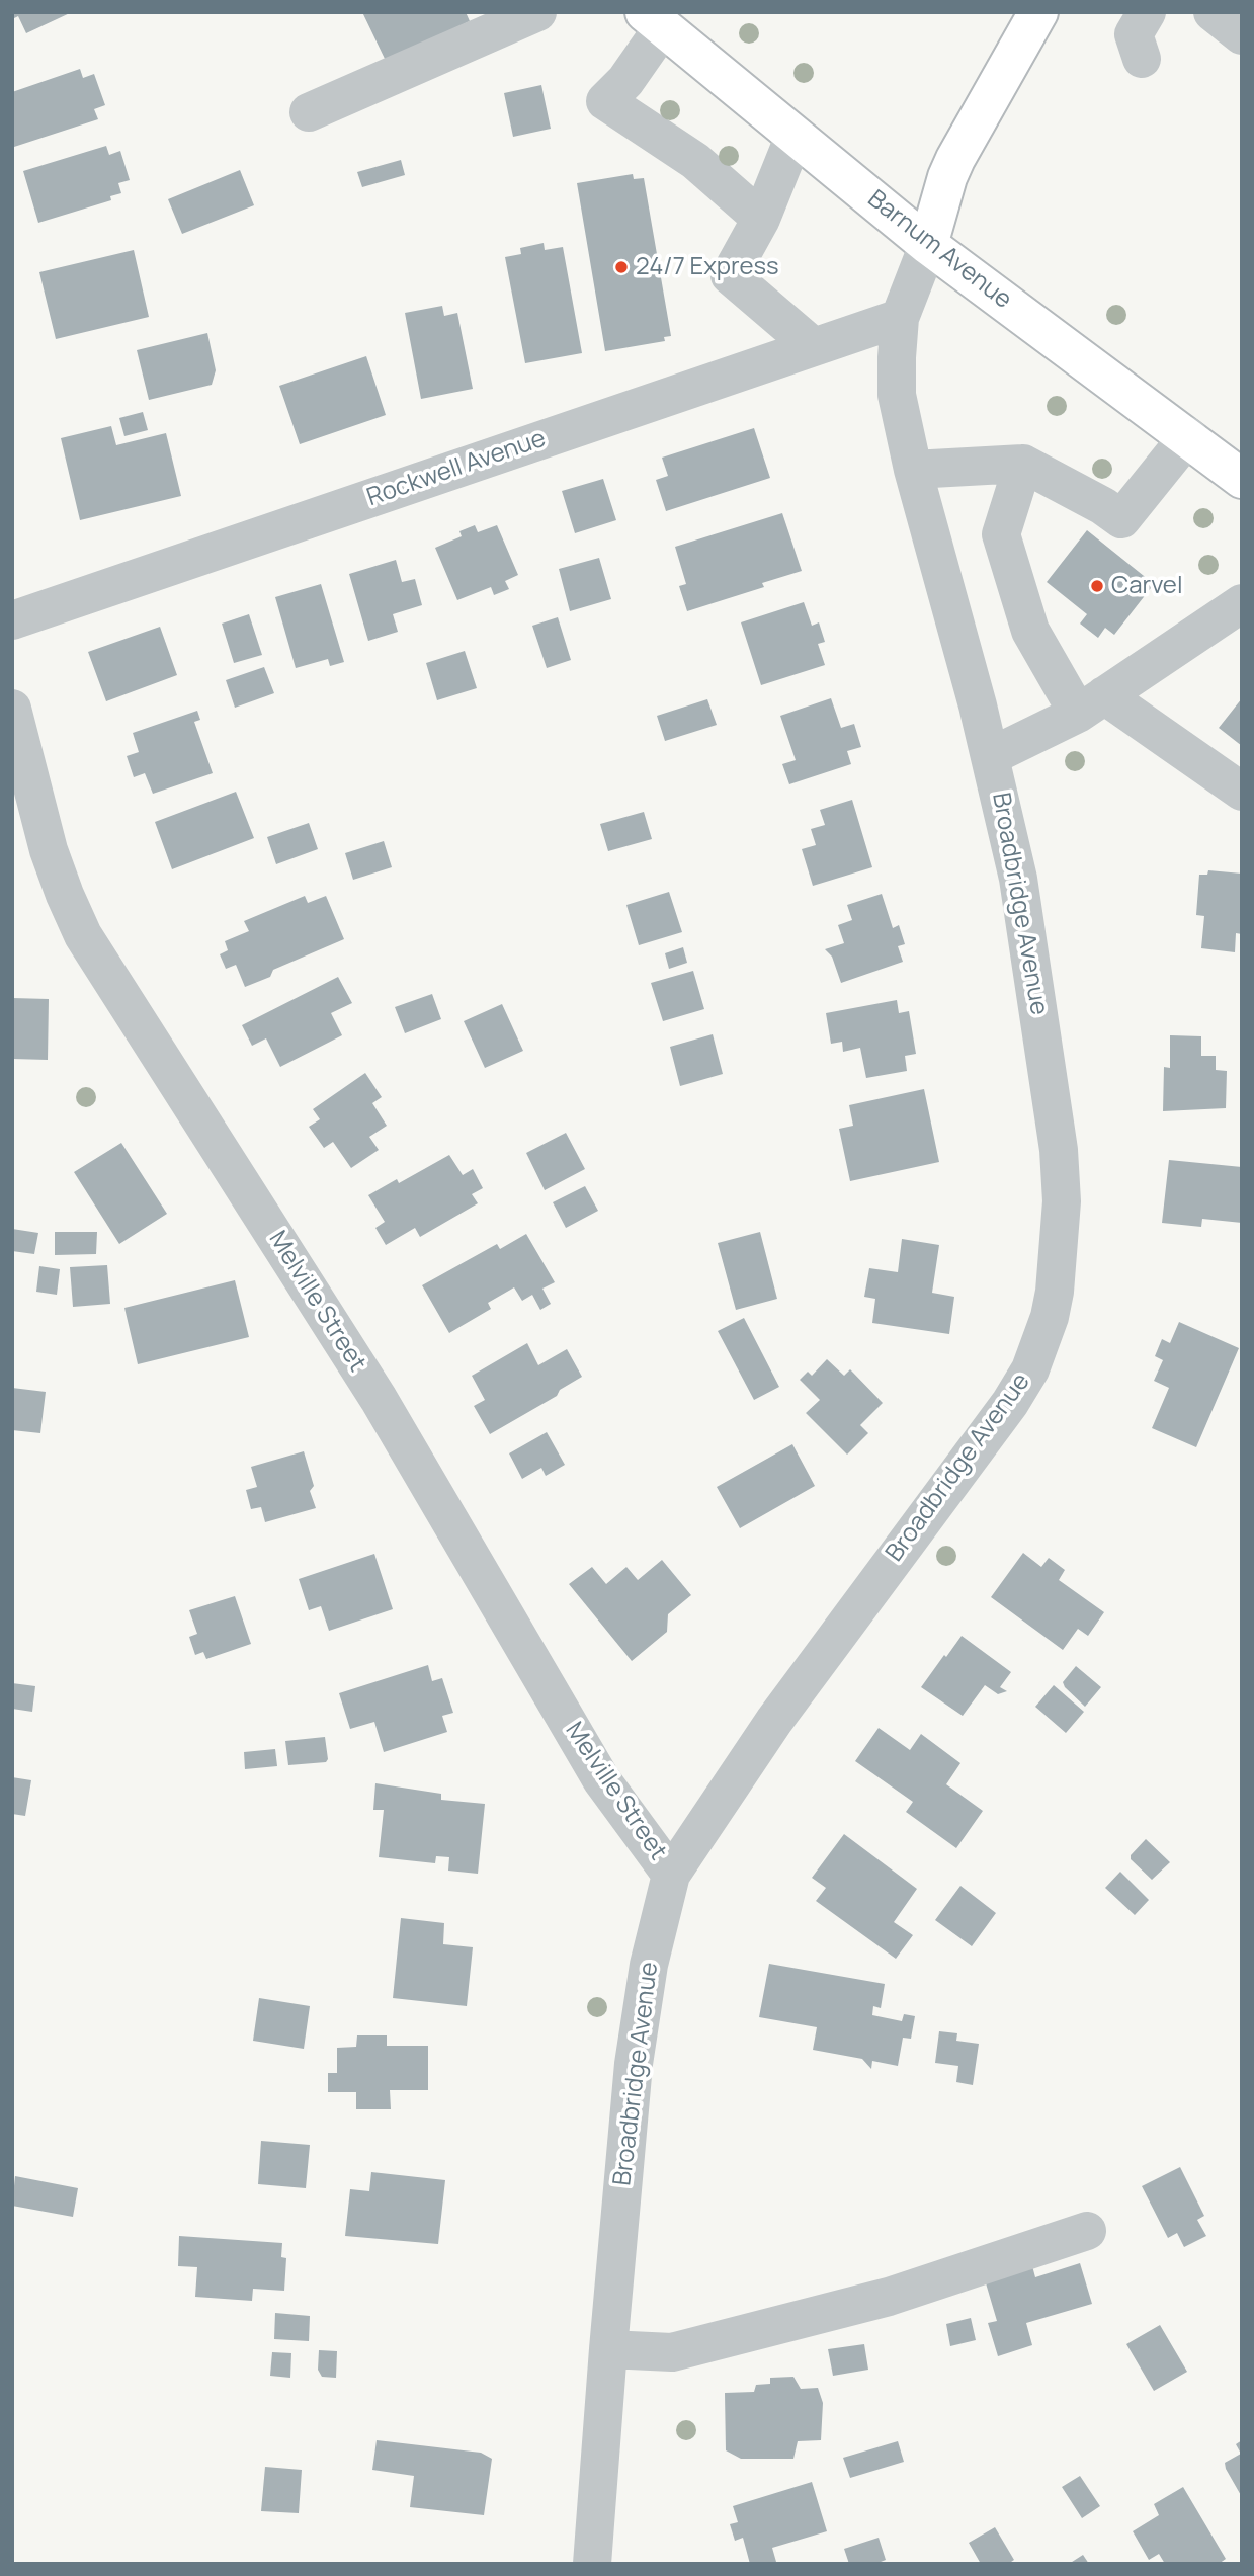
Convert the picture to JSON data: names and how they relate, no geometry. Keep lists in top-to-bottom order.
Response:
{
  "streets": {
    "main road": ["Barnum Avenue", "Broadbridge Avenue"],
    "street": ["Rockwell Avenue", "Melville Street"]
  },
  "crossings": [
    ["Barnum Avenue", "Broadbridge Avenue"],
    ["Rockwell Avenue", "Broadbridge Avenue"],
    ["Broadbridge Avenue", "Melville Street"]
  ],
  "places": ["24/7 Express", "Carvel"]
}
